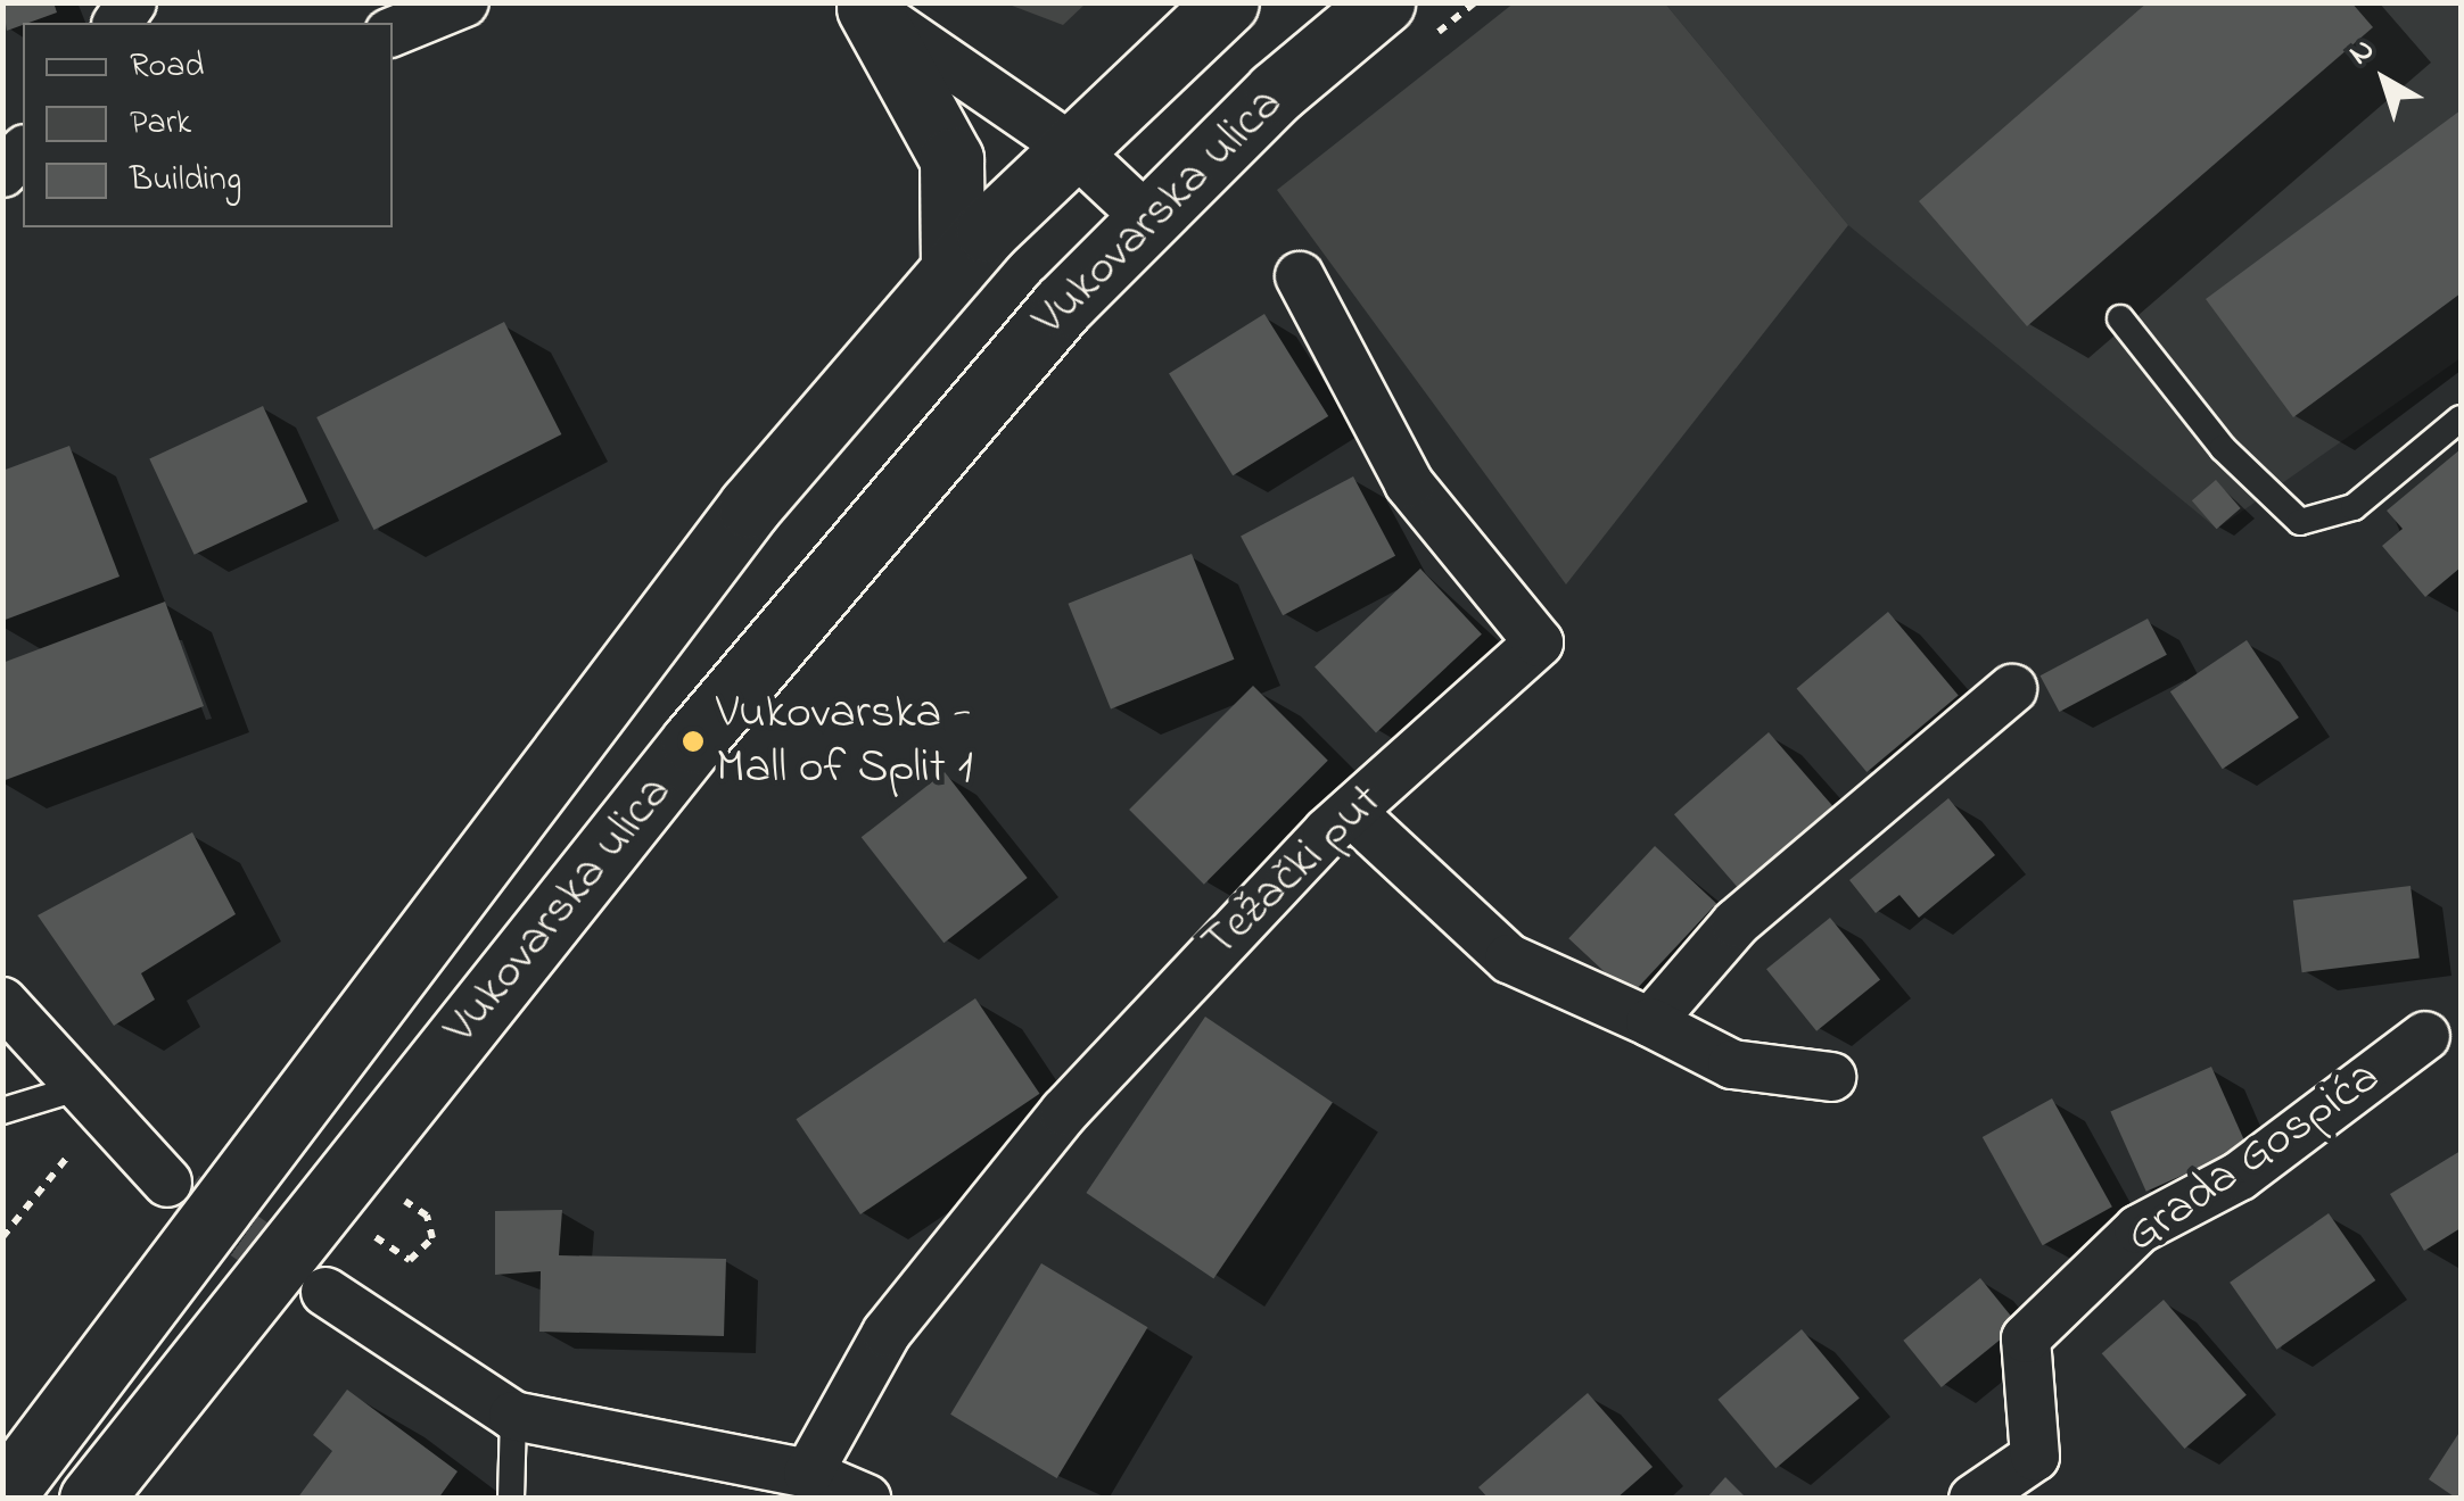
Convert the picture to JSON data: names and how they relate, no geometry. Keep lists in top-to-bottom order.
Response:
{
  "streets": {
    "street": ["Vukovarska ulica", "Težački put", "Grada Gospića"]
  },
  "places": ["Vukovarska - Mall of Split 1"],
  "legend": ["Road", "Park", "Building"],
  "north": "top left"
}
